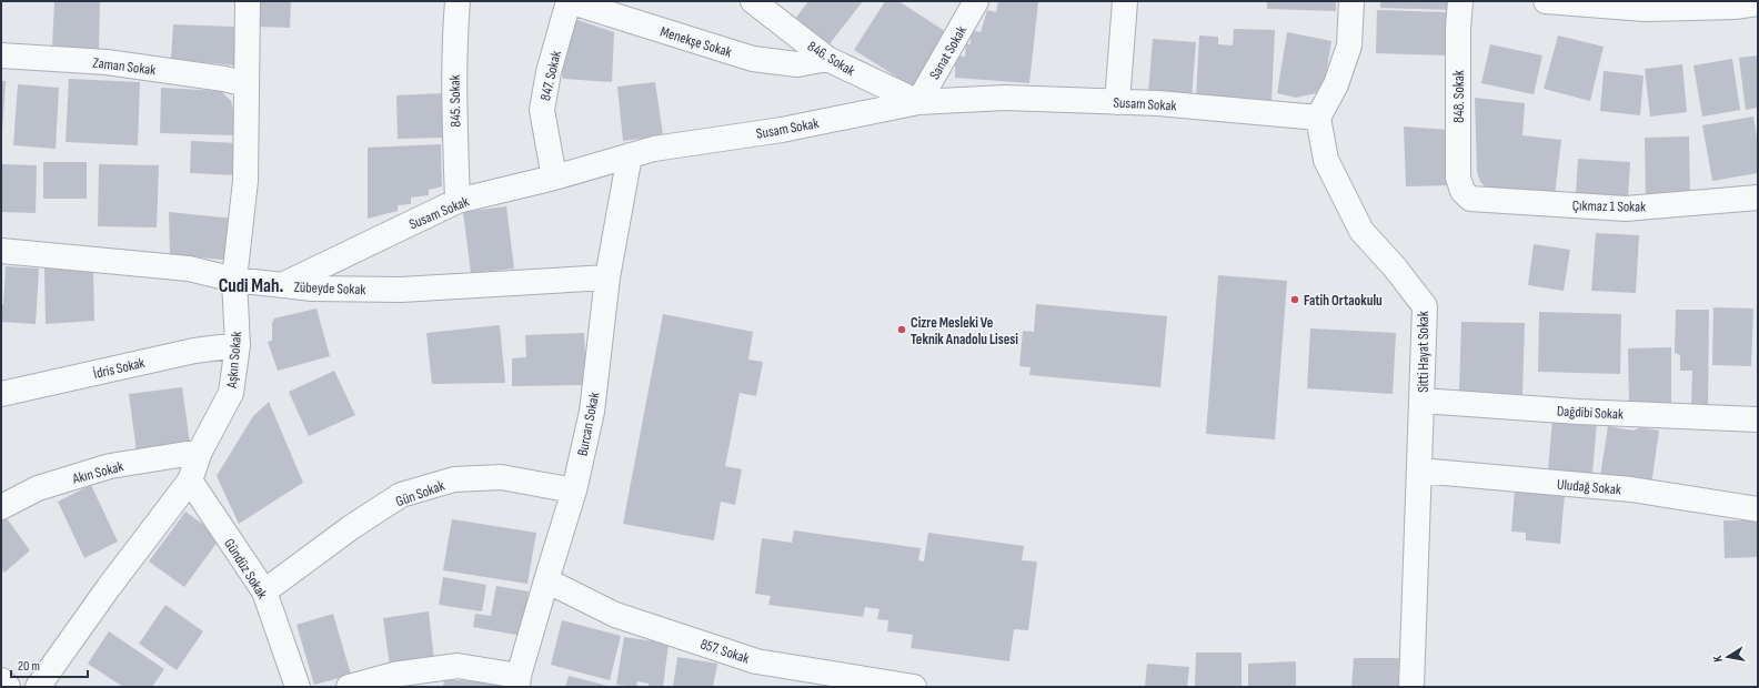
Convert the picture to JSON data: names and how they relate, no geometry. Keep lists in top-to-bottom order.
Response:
{
  "streets": {
    "street": [
      "Menekşe Sokak",
      "Sanat Sokak",
      "846. Sokak",
      "Zaman Sokak",
      "847. Sokak",
      "848. Sokak",
      "845. Sokak",
      "Susam Sokak",
      "Çıkmaz 1 Sokak",
      "Zübeyde Sokak",
      "Sitti Hayat Sokak",
      "Aşkın Sokak",
      "İdris Sokak",
      "Dağdibi Sokak",
      "Burcan Sokak",
      "Akın Sokak",
      "Uludağ Sokak",
      "Gün Sokak",
      "Gündüz Sokak",
      "857. Sokak"
    ]
  },
  "crossings": [
    ["Menekşe Sokak", "846. Sokak"],
    ["Menekşe Sokak", "847. Sokak"],
    ["Sanat Sokak", "846. Sokak"],
    ["Sanat Sokak", "Susam Sokak"],
    ["846. Sokak", "Susam Sokak"],
    ["Zaman Sokak", "Aşkın Sokak"],
    ["847. Sokak", "Susam Sokak"],
    ["848. Sokak", "Çıkmaz 1 Sokak"],
    ["845. Sokak", "Susam Sokak"],
    ["Susam Sokak", "Zübeyde Sokak"],
    ["Susam Sokak", "Sitti Hayat Sokak"],
    ["Susam Sokak", "Burcan Sokak"],
    ["Zübeyde Sokak", "Aşkın Sokak"],
    ["Zübeyde Sokak", "Burcan Sokak"],
    ["Sitti Hayat Sokak", "Dağdibi Sokak"],
    ["Sitti Hayat Sokak", "Uludağ Sokak"],
    ["Aşkın Sokak", "İdris Sokak"],
    ["Aşkın Sokak", "Akın Sokak"],
    ["Aşkın Sokak", "Gündüz Sokak"],
    ["Burcan Sokak", "Gün Sokak"],
    ["Burcan Sokak", "857. Sokak"],
    ["Gün Sokak", "Gündüz Sokak"]
  ],
  "districts": ["Cudi Mah."],
  "places": ["Fatih Ortaokulu", "Cizre Mesleki Ve Teknik Anadolu Lisesi"],
  "scale_bar": "20 m",
  "north": "left"
}
